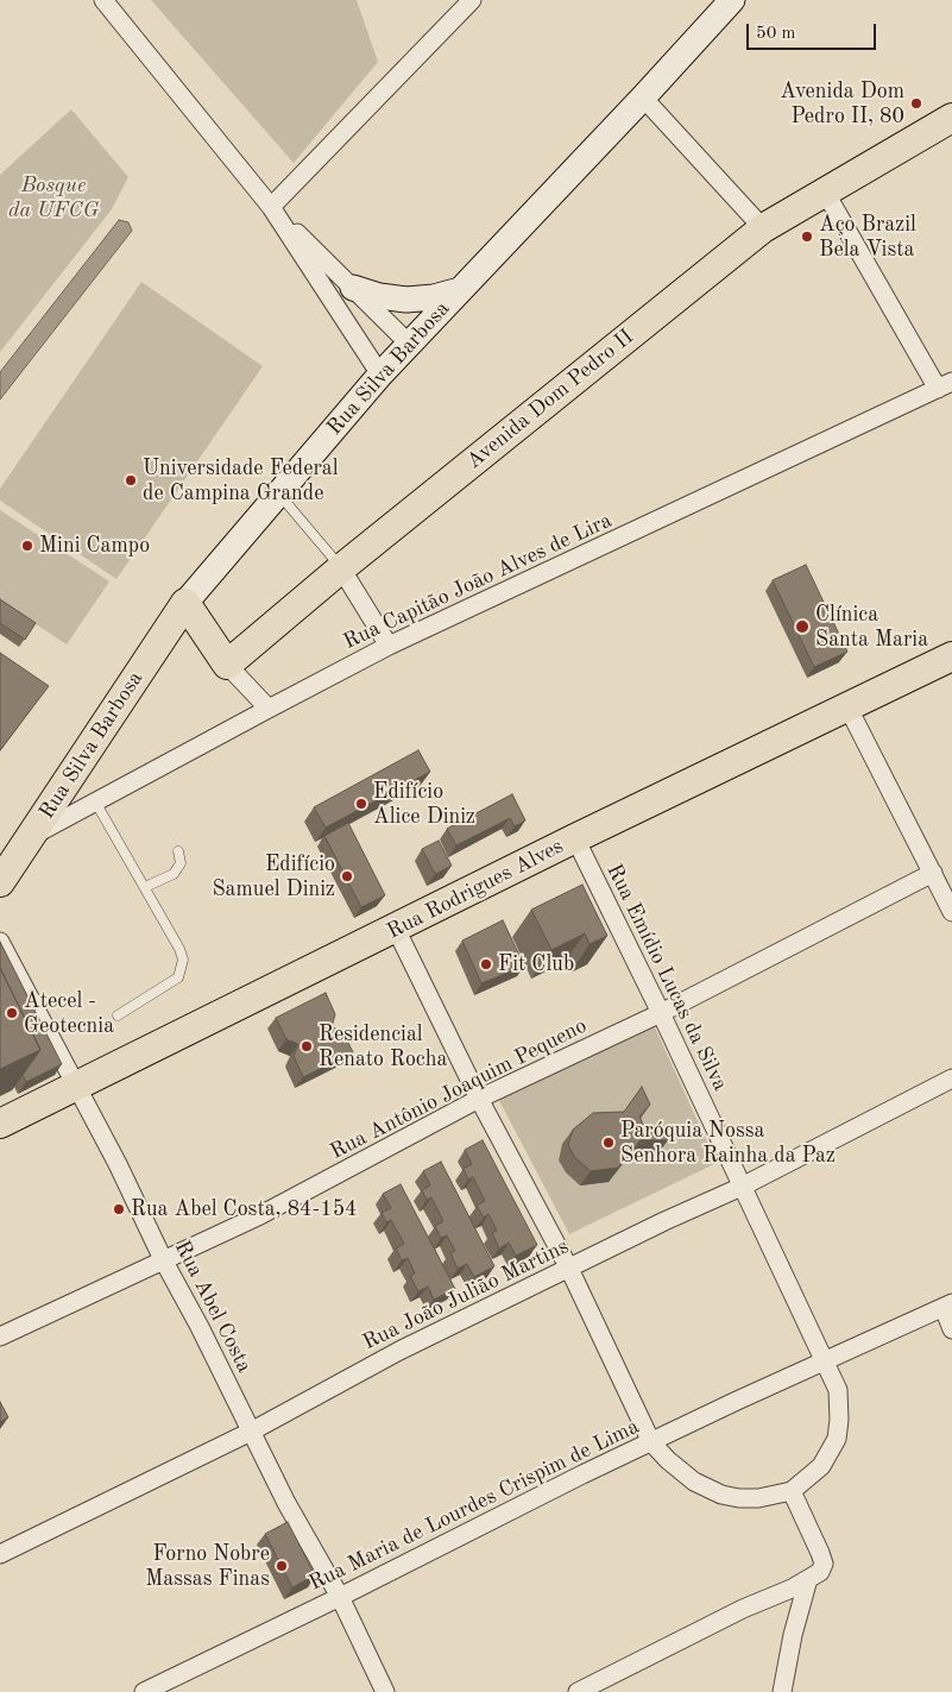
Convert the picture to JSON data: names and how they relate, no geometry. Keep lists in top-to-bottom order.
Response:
{
  "streets": {
    "main road": ["Rua Silva Barbosa", "Avenida Dom Pedro II", "Rua Rodrigues Alves"],
    "street": [
      "Rua Capitão João Alves de Lira",
      "Rua Emídio Lucas da Silva",
      "Rua Antônio Joaquim Pequeno",
      "Rua João Julião Martins",
      "Rua Abel Costa",
      "Rua Maria de Lourdes Crispim de Lima"
    ]
  },
  "crossings": [
    ["Rua Silva Barbosa", "Rua Capitão João Alves de Lira"],
    ["Rua Rodrigues Alves", "Rua Emídio Lucas da Silva"],
    ["Rua Rodrigues Alves", "Rua Abel Costa"],
    ["Rua Emídio Lucas da Silva", "Rua Antônio Joaquim Pequeno"],
    ["Rua Emídio Lucas da Silva", "Rua João Julião Martins"],
    ["Rua Emídio Lucas da Silva", "Rua Maria de Lourdes Crispim de Lima"],
    ["Rua Antônio Joaquim Pequeno", "Rua Abel Costa"],
    ["Rua João Julião Martins", "Rua Abel Costa"],
    ["Rua Abel Costa", "Rua Maria de Lourdes Crispim de Lima"]
  ],
  "parks": ["Bosque da UFCG"],
  "places": [
    "Avenida Dom Pedro II, 80",
    "Aço Brazil Bela Vista",
    "Universidade Federal de Campina Grande",
    "Mini Campo",
    "Clínica Santa Maria",
    "Edifício Alice Diniz",
    "Edifício Samuel Diniz",
    "Fit Club",
    "Atecel - Geotecnia",
    "Residencial Renato Rocha",
    "Paróquia Nossa Senhora Rainha da Paz",
    "Rua Abel Costa, 84-154",
    "Forno Nobre Massas Finas"
  ],
  "scale_bar": "50 m"
}
